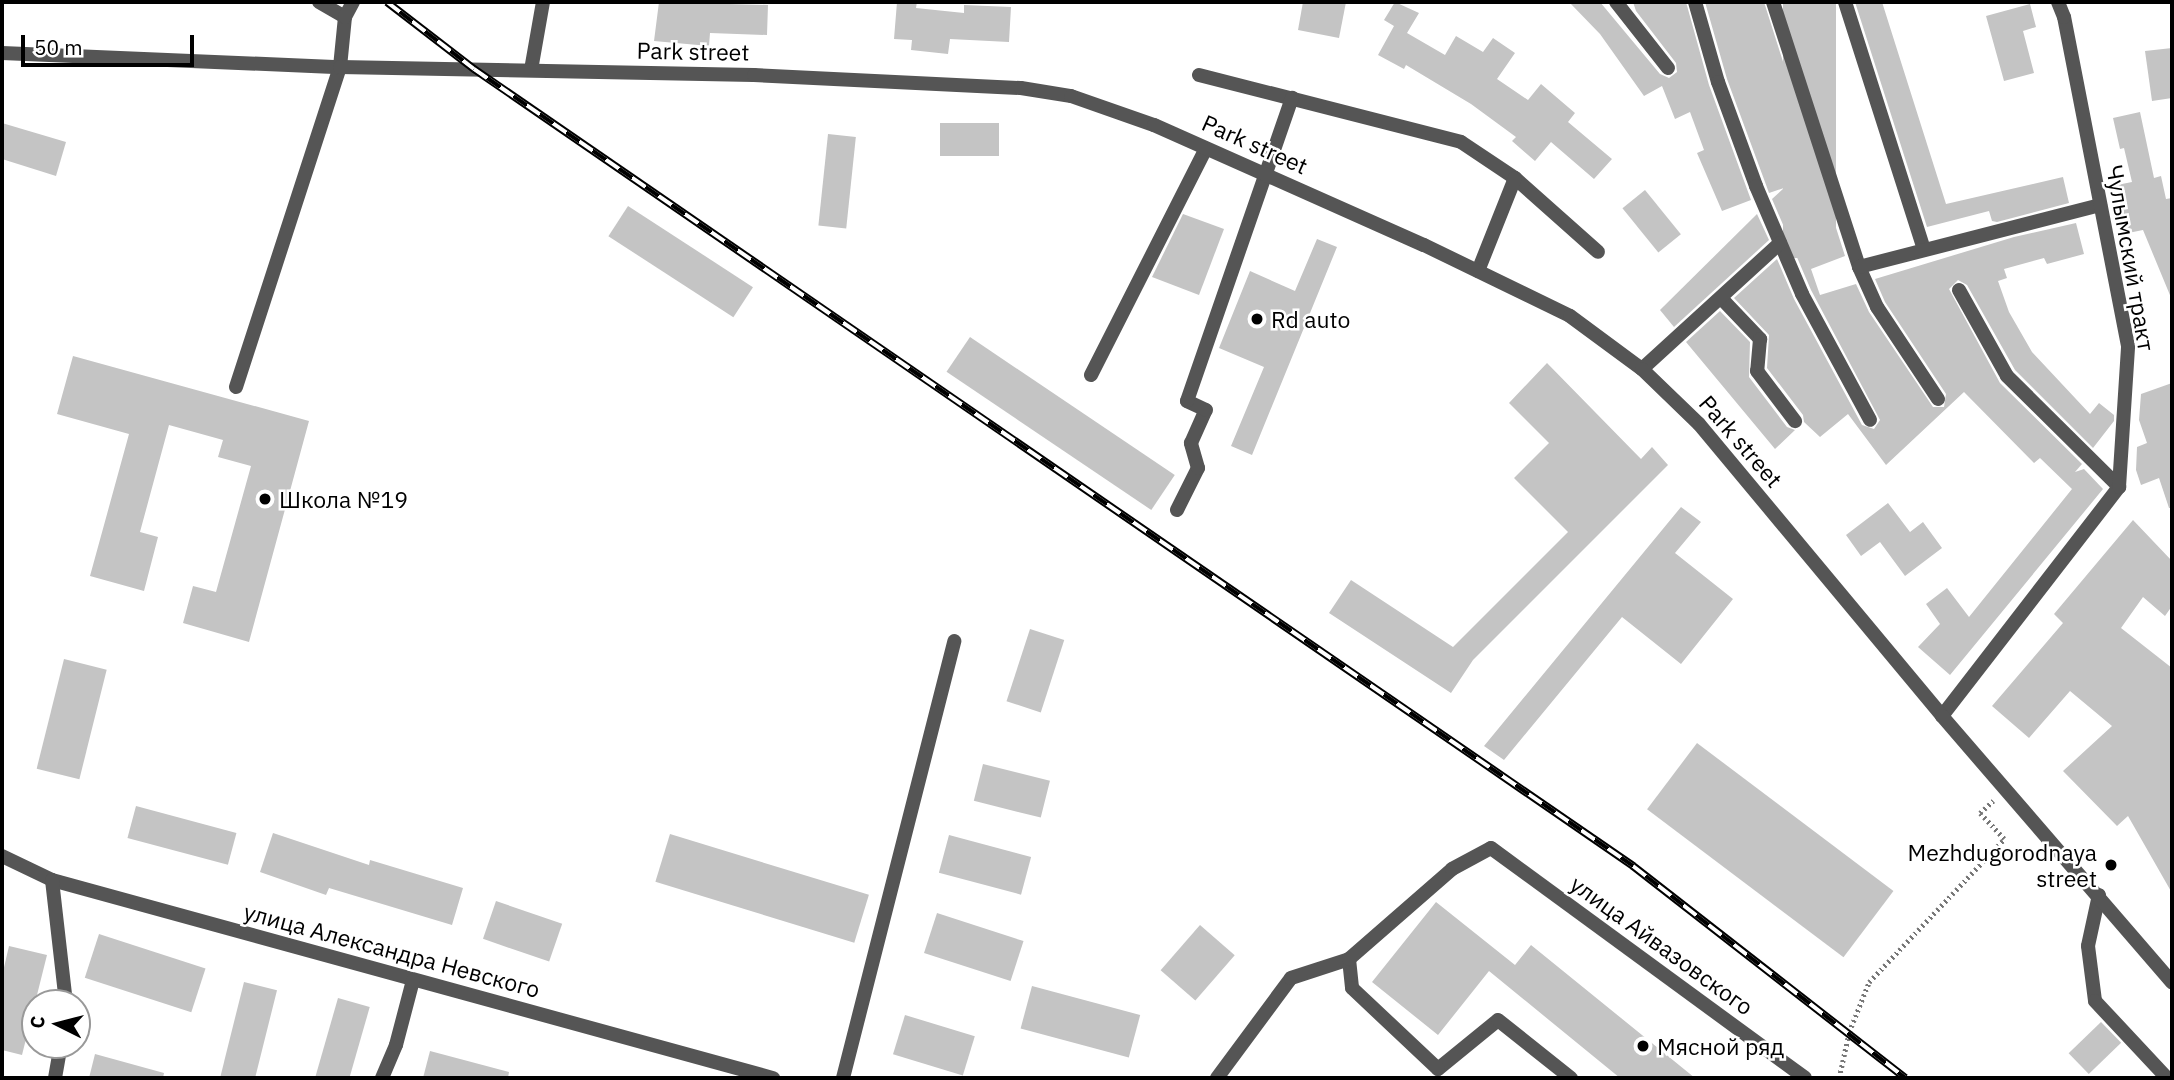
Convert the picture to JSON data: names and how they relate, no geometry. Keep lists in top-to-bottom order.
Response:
{
  "streets": {
    "street": [
      "Park street",
      "Чулымский тракт",
      "улица Айвазовского",
      "улица Александра Невского"
    ]
  },
  "places": [
    "Rd auto",
    "Школа №19",
    "Mezhdugorodnaya street",
    "Мясной ряд"
  ],
  "scale_bar": "50 m",
  "north": "left"
}
